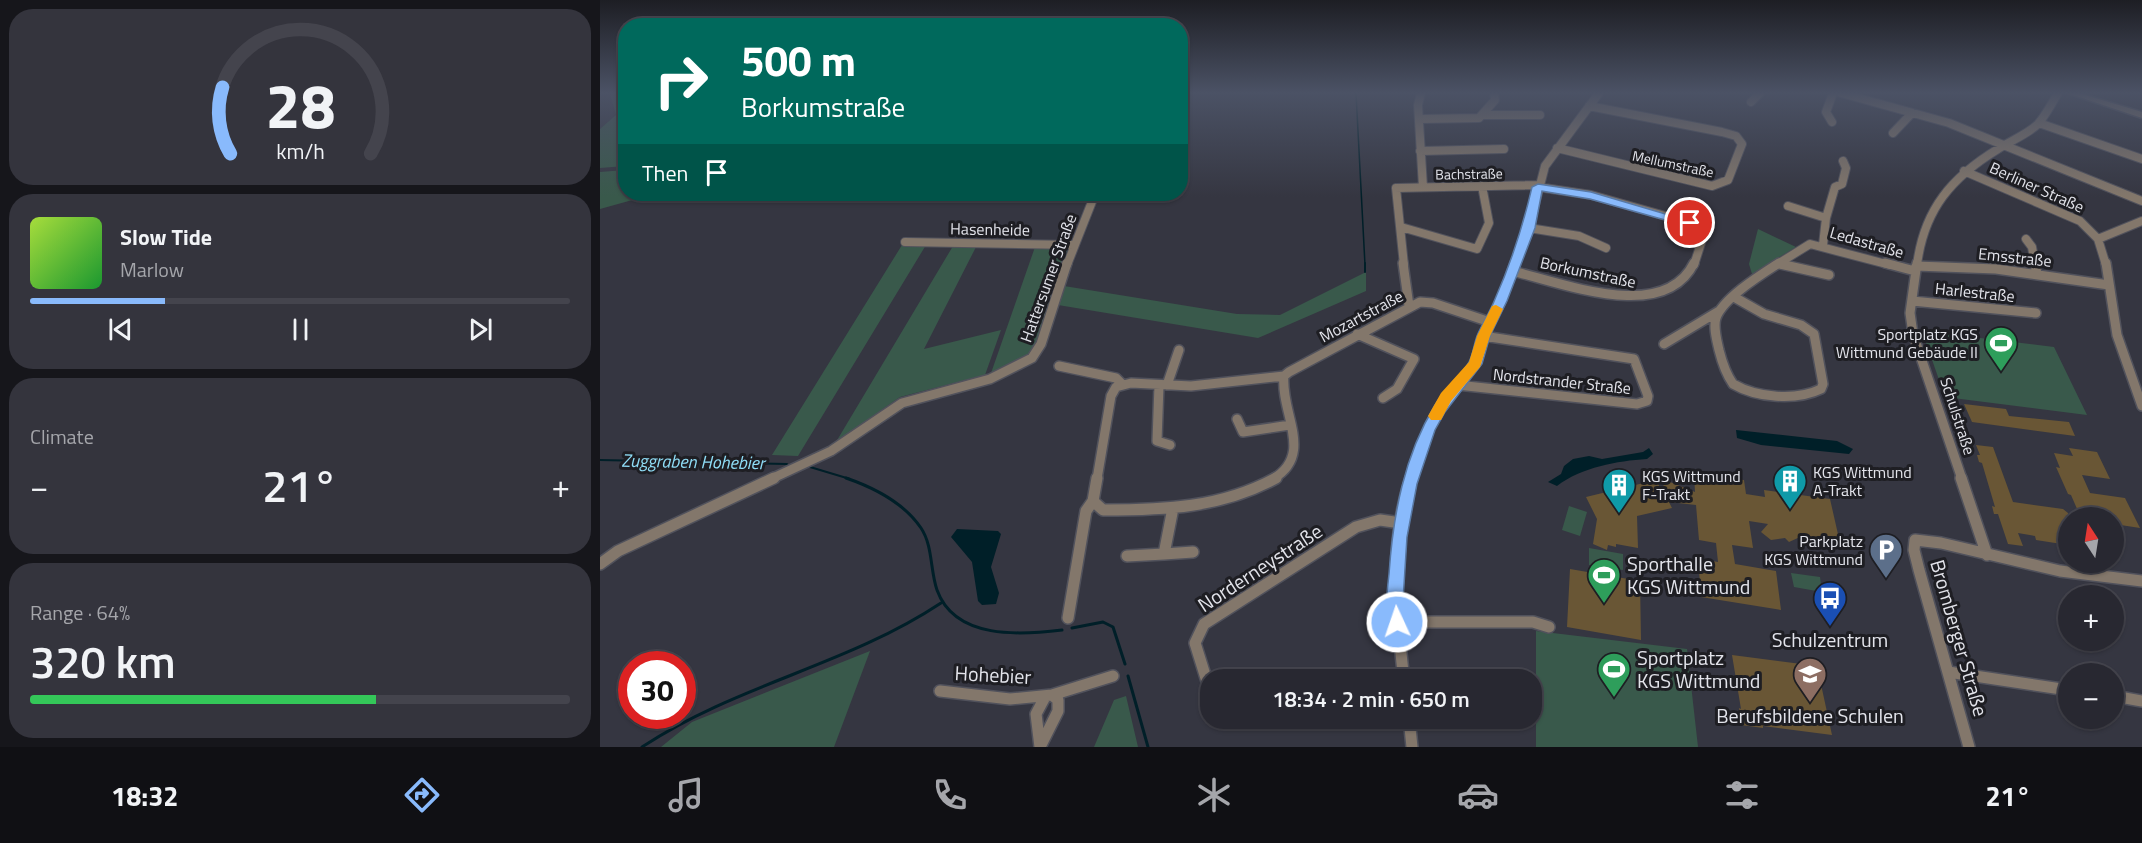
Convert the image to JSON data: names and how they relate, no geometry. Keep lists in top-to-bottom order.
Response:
{
  "streets": {
    "street": [
      "Mellumstraße",
      "Bachstraße",
      "Berliner Straße",
      "Hasenheide",
      "Ledastraße",
      "Emsstraße",
      "Borkumstraße",
      "Hattersumer Straße",
      "Harlestraße",
      "Mozartstraße",
      "Nordstrander Straße",
      "Schulstraße",
      "Norderneystraße",
      "Bromberger Straße",
      "Hohebier"
    ]
  },
  "crossings": [
    ["Bachstraße", "Borkumstraße"],
    ["Berliner Straße", "Schulstraße"],
    ["Hasenheide", "Hattersumer Straße"],
    ["Ledastraße", "Emsstraße"],
    ["Ledastraße", "Schulstraße"],
    ["Emsstraße", "Schulstraße"],
    ["Harlestraße", "Schulstraße"],
    ["Schulstraße", "Bromberger Straße"]
  ],
  "water": ["Zuggraben Hohebier"],
  "places": {
    "sports": ["Sportplatz KGS Wittmund Gebäude II", "Sporthalle KGS Wittmund", "Sportplatz KGS Wittmund"],
    "building": ["KGS Wittmund A-Trakt", "KGS Wittmund F-Trakt"],
    "parking": ["Parkplatz KGS Wittmund"],
    "bus stop": ["Schulzentrum"],
    "school or university": ["Berufsbildene Schulen"]
  },
  "north": "top",
  "page": {
    "turn": ["500 m", "Borkumstraße"],
    "then": "Then",
    "song": ["Slow Tide", "Marlow"],
    "tile": [
      "Climate",
      ["Range · 64%", "320 km"]
    ],
    "heat": ["−", "21°", "+"],
    "map_buttons": ["+", "−"],
    "limit": "30",
    "trip": "18:34 · 2 min · 650 m",
    "tabs": ["18:32", "21°"],
    "gauge": ["28", "km/h"]
  }
}
